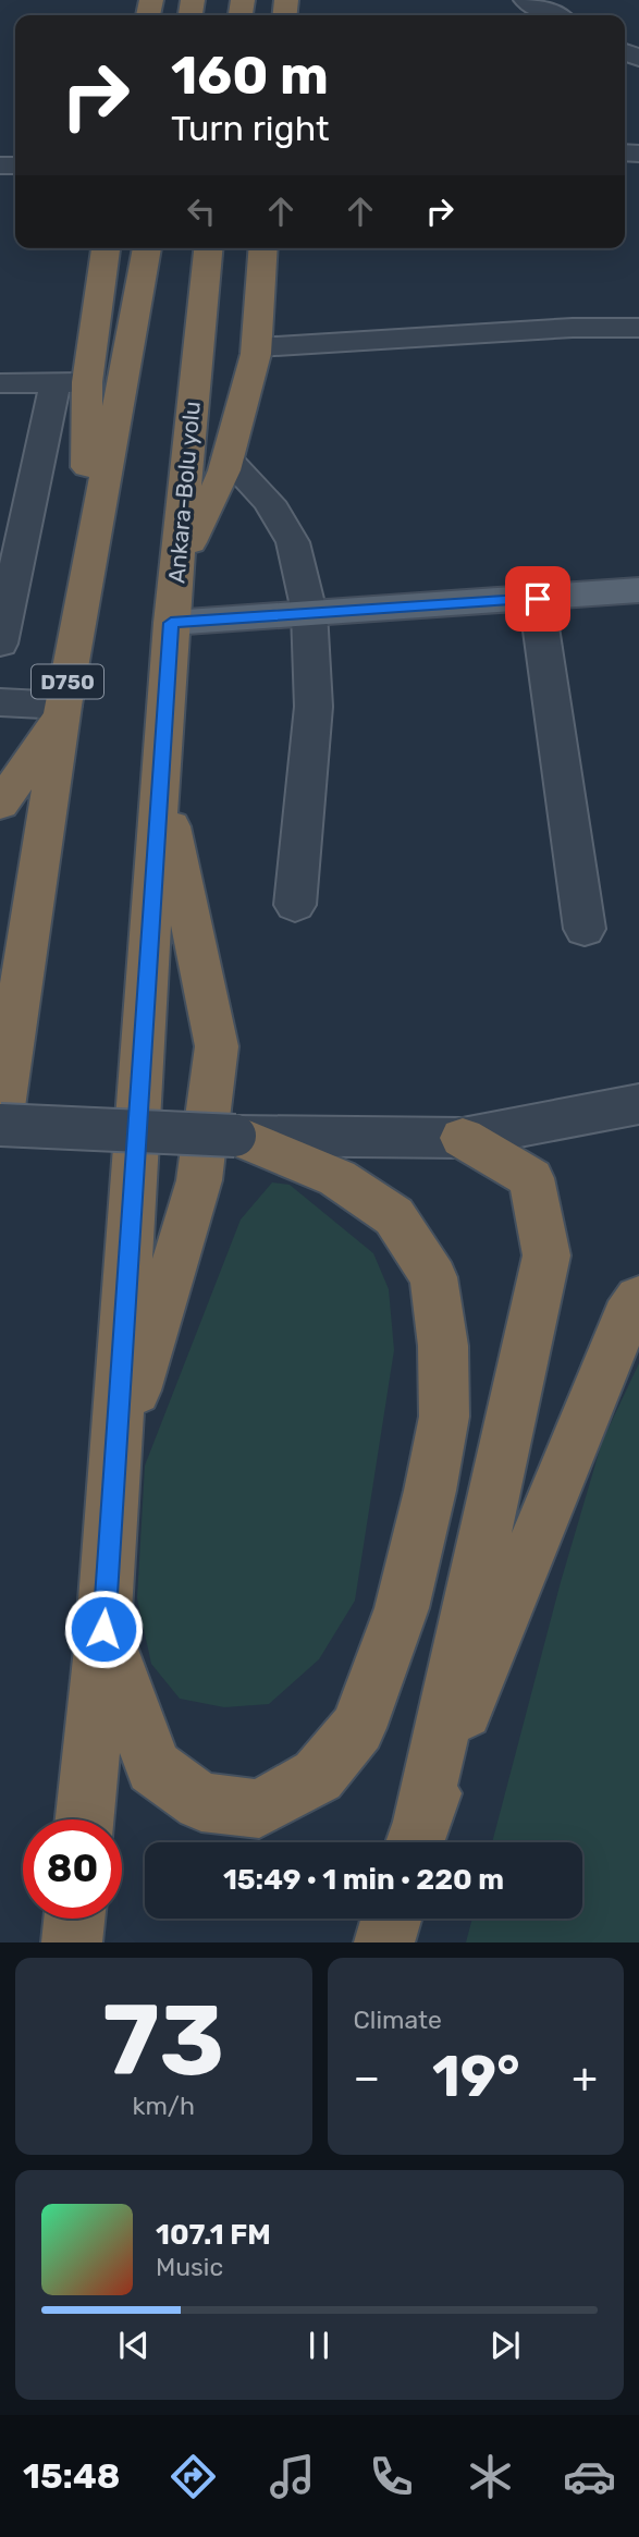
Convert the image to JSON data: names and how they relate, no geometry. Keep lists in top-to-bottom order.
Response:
{
  "streets": {
    "highway": ["Ankara-Bolu yolu", "D750"]
  },
  "page": {
    "turn": ["160 m", "Turn right"],
    "limit": "80",
    "trip": "15:49 · 1 min · 220 m",
    "tile": [
      ["73", "km/h"],
      "Climate"
    ],
    "heat": ["−", "19°", "+"],
    "song": ["107.1 FM", "Music"],
    "tabs": "15:48"
  }
}
